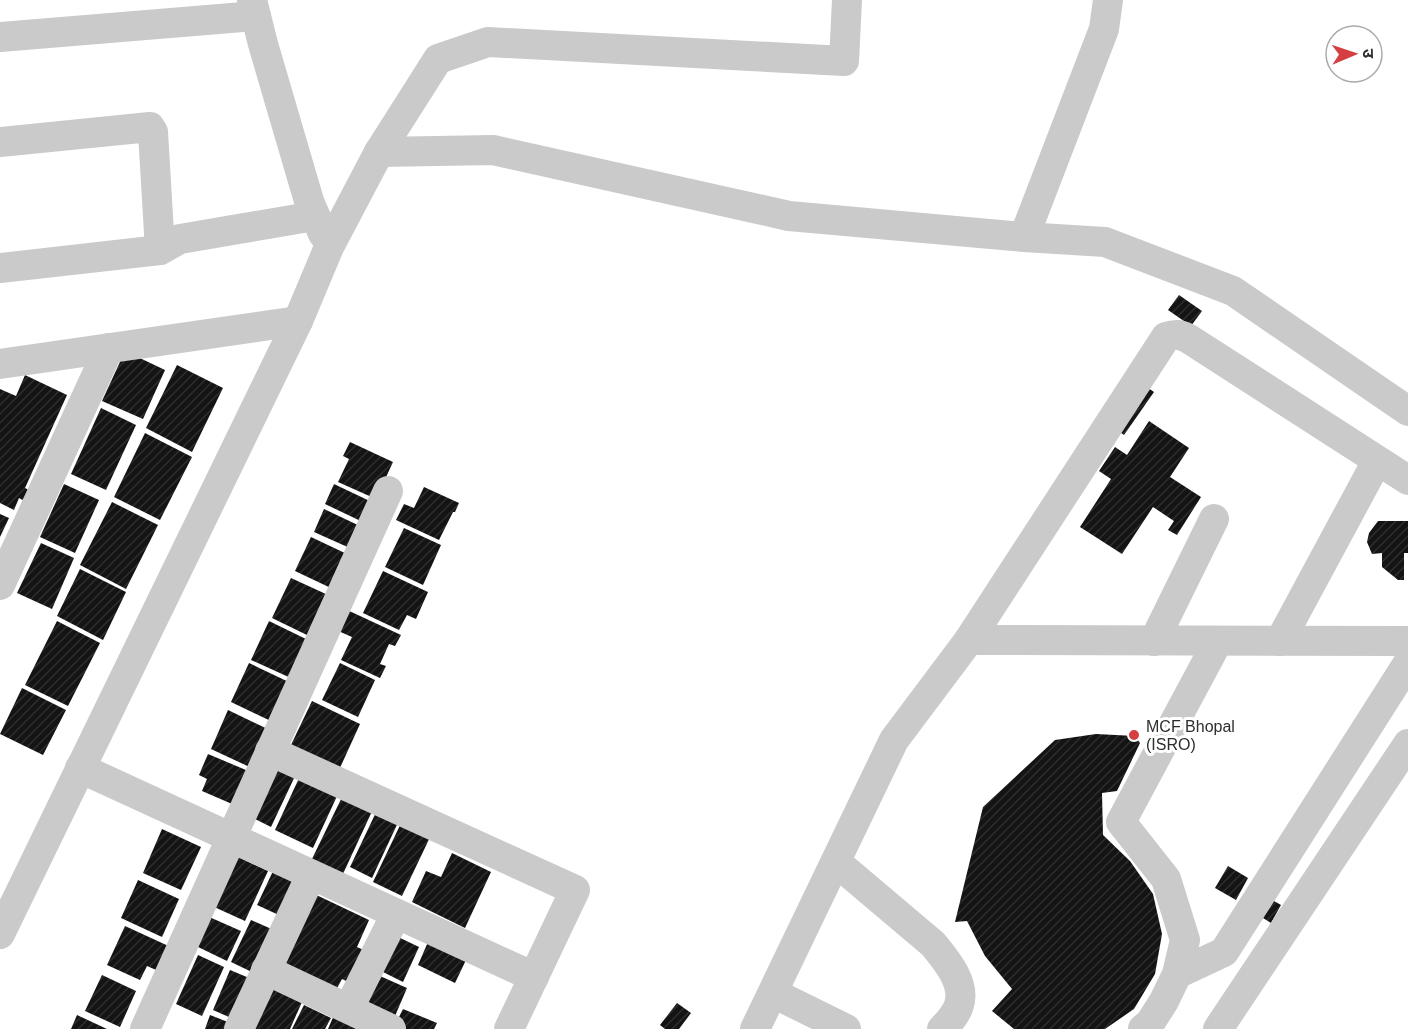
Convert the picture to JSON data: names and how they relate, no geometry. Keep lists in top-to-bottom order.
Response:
{
  "places": ["MCF Bhopal (ISRO)"],
  "north": "right"
}
